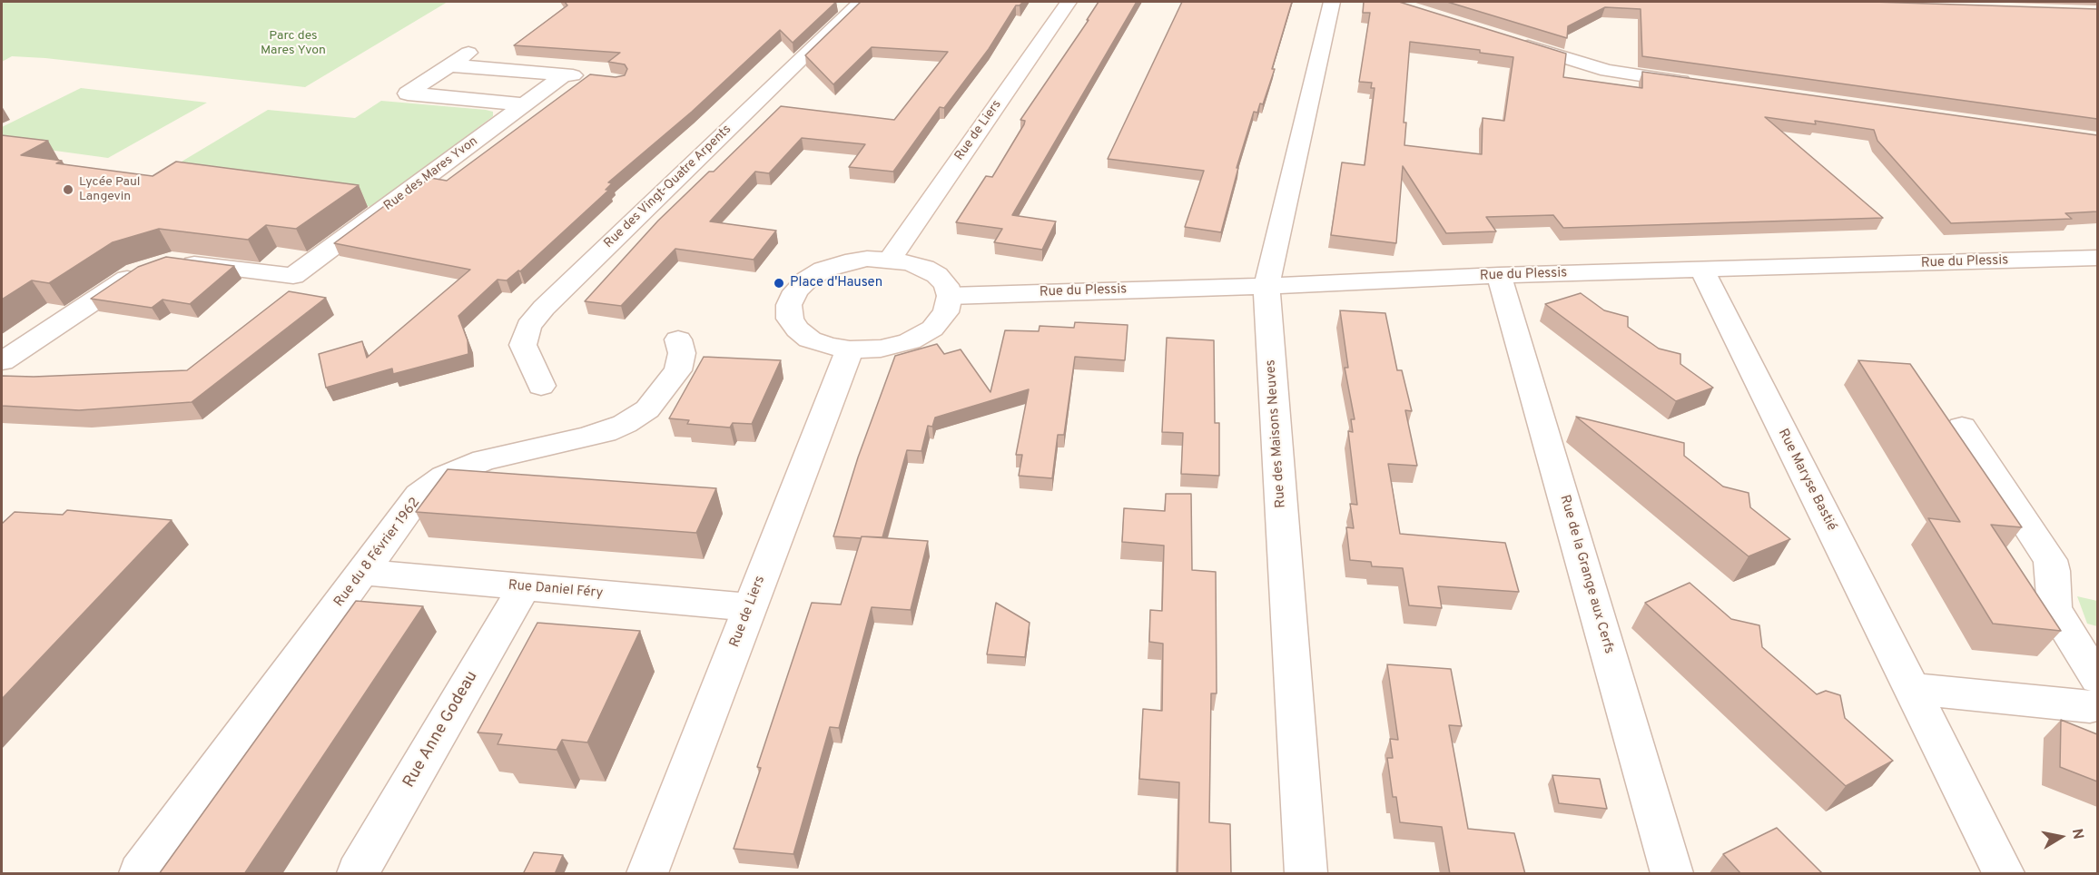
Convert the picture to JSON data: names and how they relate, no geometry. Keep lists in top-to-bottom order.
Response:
{
  "streets": {
    "street": [
      "Rue de Liers",
      "Rue des Mares Yvon",
      "Rue des Vingt-Quatre Arpents",
      "Rue du Plessis",
      "Rue des Maisons Neuves",
      "Rue Maryse Bastié",
      "Rue du 8 Février 1962",
      "Rue de la Grange aux Cerfs",
      "Rue Daniel Féry",
      "Rue Anne Godeau"
    ]
  },
  "crossings": [
    ["Rue de Liers", "Rue du Plessis"],
    ["Rue de Liers", "Rue Daniel Féry"],
    ["Rue du Plessis", "Rue des Maisons Neuves"],
    ["Rue du Plessis", "Rue Maryse Bastié"],
    ["Rue du Plessis", "Rue de la Grange aux Cerfs"],
    ["Rue du 8 Février 1962", "Rue Daniel Féry"],
    ["Rue Daniel Féry", "Rue Anne Godeau"]
  ],
  "parks": ["Parc des Mares Yvon"],
  "places": ["Lycée Paul Langevin", "Place d'Hausen"],
  "north": "right"
}
